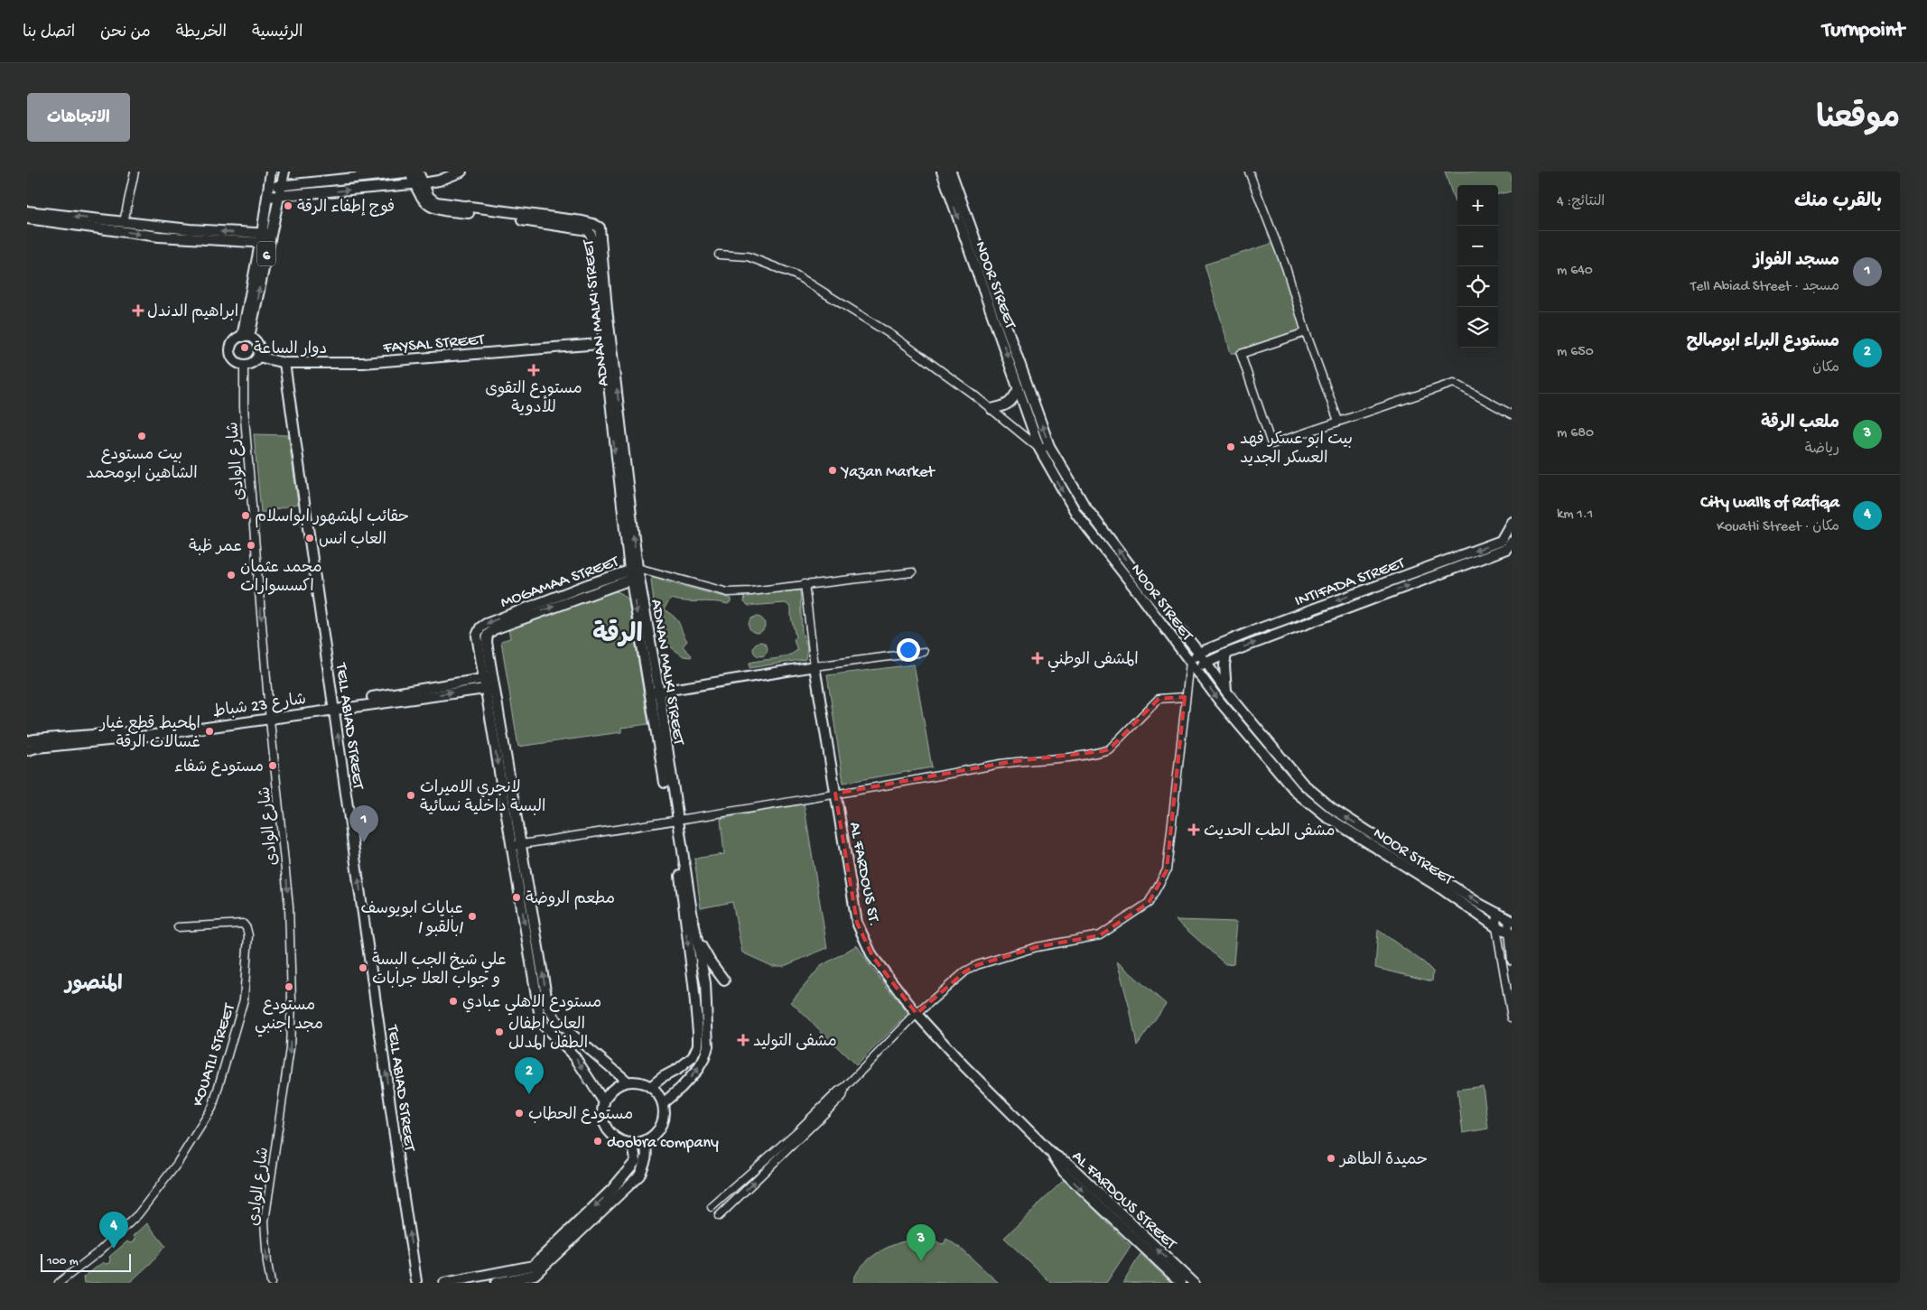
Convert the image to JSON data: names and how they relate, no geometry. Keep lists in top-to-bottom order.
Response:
{
  "streets": {
    "main road": [
      "6",
      "NOOR STREET",
      "ADNAN MALKI STREET",
      "FAYSAL STREET",
      "MOGAMAA STREET",
      "INTIFADA STREET",
      "شارع 23 شباط",
      "TELL ABIAD STREET",
      "AL FARDOUS ST.",
      "AL FARDOUS STREET"
    ],
    "street": ["شارع الوادى", "KOUATLI STREET"]
  },
  "crossings": [
    ["6", "FAYSAL STREET"],
    ["6", "شارع الوادى"],
    ["NOOR STREET", "INTIFADA STREET"],
    ["ADNAN MALKI STREET", "FAYSAL STREET"],
    ["ADNAN MALKI STREET", "MOGAMAA STREET"],
    ["FAYSAL STREET", "شارع الوادى"],
    ["FAYSAL STREET", "TELL ABIAD STREET"],
    ["شارع الوادى", "شارع 23 شباط"],
    ["MOGAMAA STREET", "شارع 23 شباط"],
    ["شارع 23 شباط", "TELL ABIAD STREET"],
    ["AL FARDOUS ST.", "AL FARDOUS STREET"]
  ],
  "one_way": ["شارع الوادى", "TELL ABIAD STREET"],
  "districts": ["الرقة", "المنصور"],
  "places": {
    "other": [
      "فوج إطفاء الرقة",
      "دوار الساعة",
      "بيت مستودع الشاهين ابومحمد",
      "بيت ابو عسكر فهد العسكر الجديد",
      "Yazan Market",
      "حقائب المشهور ابواسلام",
      "العاب انس",
      "عمر ظبة",
      "محمد عثمان اكسسوارات",
      "المحيط قطع غيار غسالات الرقة",
      "مستودع شفاء",
      "لانجري الاميرات البسة داخلية نسائية",
      "مطعم الروضة",
      "عبايات ابويوسف / بالقبو/",
      "علي شيخ الجب البسة و جواب العلا جرابات",
      "مستودع مجد اجنبي",
      "مستودع الاهلي عبادي",
      "العاب اطفال الطفل المدلل",
      "مستودع الحطاب",
      "doobra company",
      "حميدة الطاهر"
    ],
    "health": [
      "ابراهيم الدندل",
      "مستودع التقوى للأدوية",
      "المشفى الوطني",
      "مشفى الطب الحديث",
      "مشفى التوليد"
    ]
  },
  "scale_bar": "100 m",
  "page": {
    "header": "Turnpoint",
    "nav": [
      "الرئيسية",
      "الخريطة",
      "من نحن",
      "اتصل بنا"
    ],
    "title": "موقعنا",
    "buttons": "الاتجاهات",
    "heading": ["بالقرب منك", "النتائج: 4"],
    "map_buttons": ["+", "−"],
    "list": [
      {
        "mark": "1",
        "name": "مسجد الفواز",
        "note": "مسجد · Tell Abiad Street",
        "value": "640 m"
      },
      {
        "mark": "2",
        "name": "مستودع البراء ابوصالح",
        "note": "مكان",
        "value": "650 m"
      },
      {
        "mark": "3",
        "name": "ملعب الرقة",
        "note": "رياضة",
        "value": "680 m"
      },
      {
        "mark": "4",
        "name": "City walls of Rafiqa",
        "note": "مكان · Kouatli Street",
        "value": "1.1 km"
      }
    ],
    "pins": [
      "1",
      "2",
      "4",
      "3"
    ],
    "scale": "100 m"
  }
}
